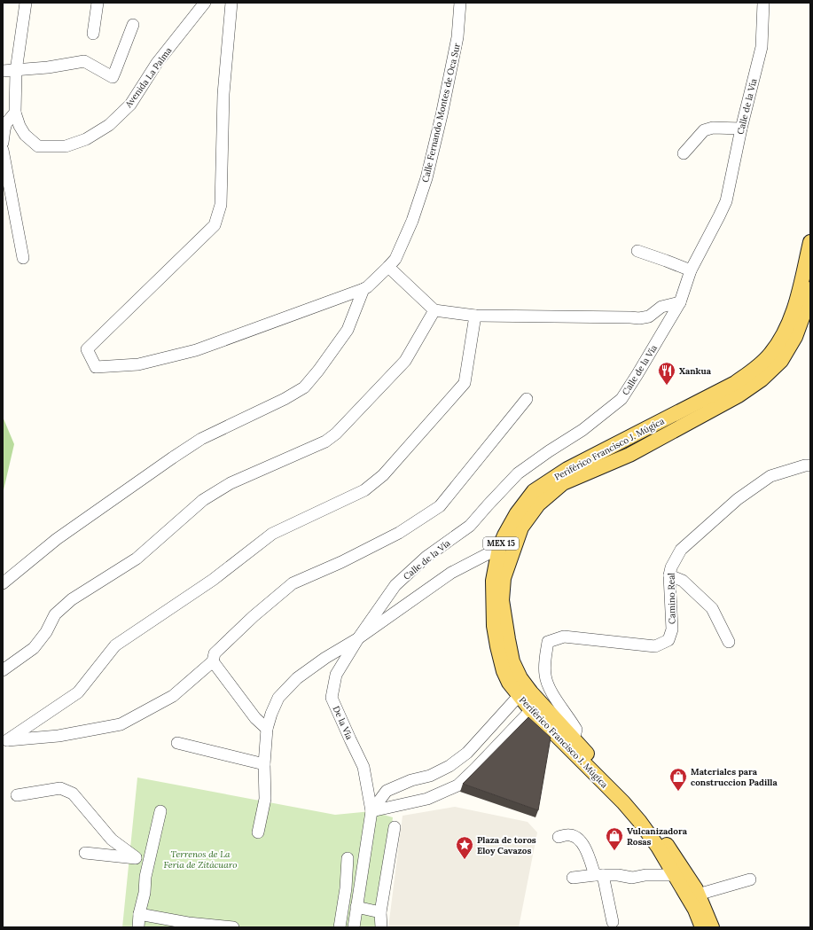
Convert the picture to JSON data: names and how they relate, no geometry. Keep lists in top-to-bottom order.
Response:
{
  "streets": {
    "main road": ["Periférico Francisco J. Múgica", "MEX 15"],
    "street": [
      "Avenida La Palma",
      "Calle de la Vía",
      "Calle Fernando Montes de Oca Sur",
      "Camino Real",
      "De la Vía"
    ]
  },
  "crossings": [
    ["Calle de la Vía", "De la Vía"],
    ["Periférico Francisco J. Múgica", "Camino Real"]
  ],
  "parks": ["Terrenos de La Feria de Zitácuaro"],
  "places": {
    "restaurant": ["Xankua"],
    "shop": ["Materiales para construccion Padilla", "Vulcanizadora Rosas"],
    "place": ["Plaza de toros Eloy Cavazos"]
  }
}
